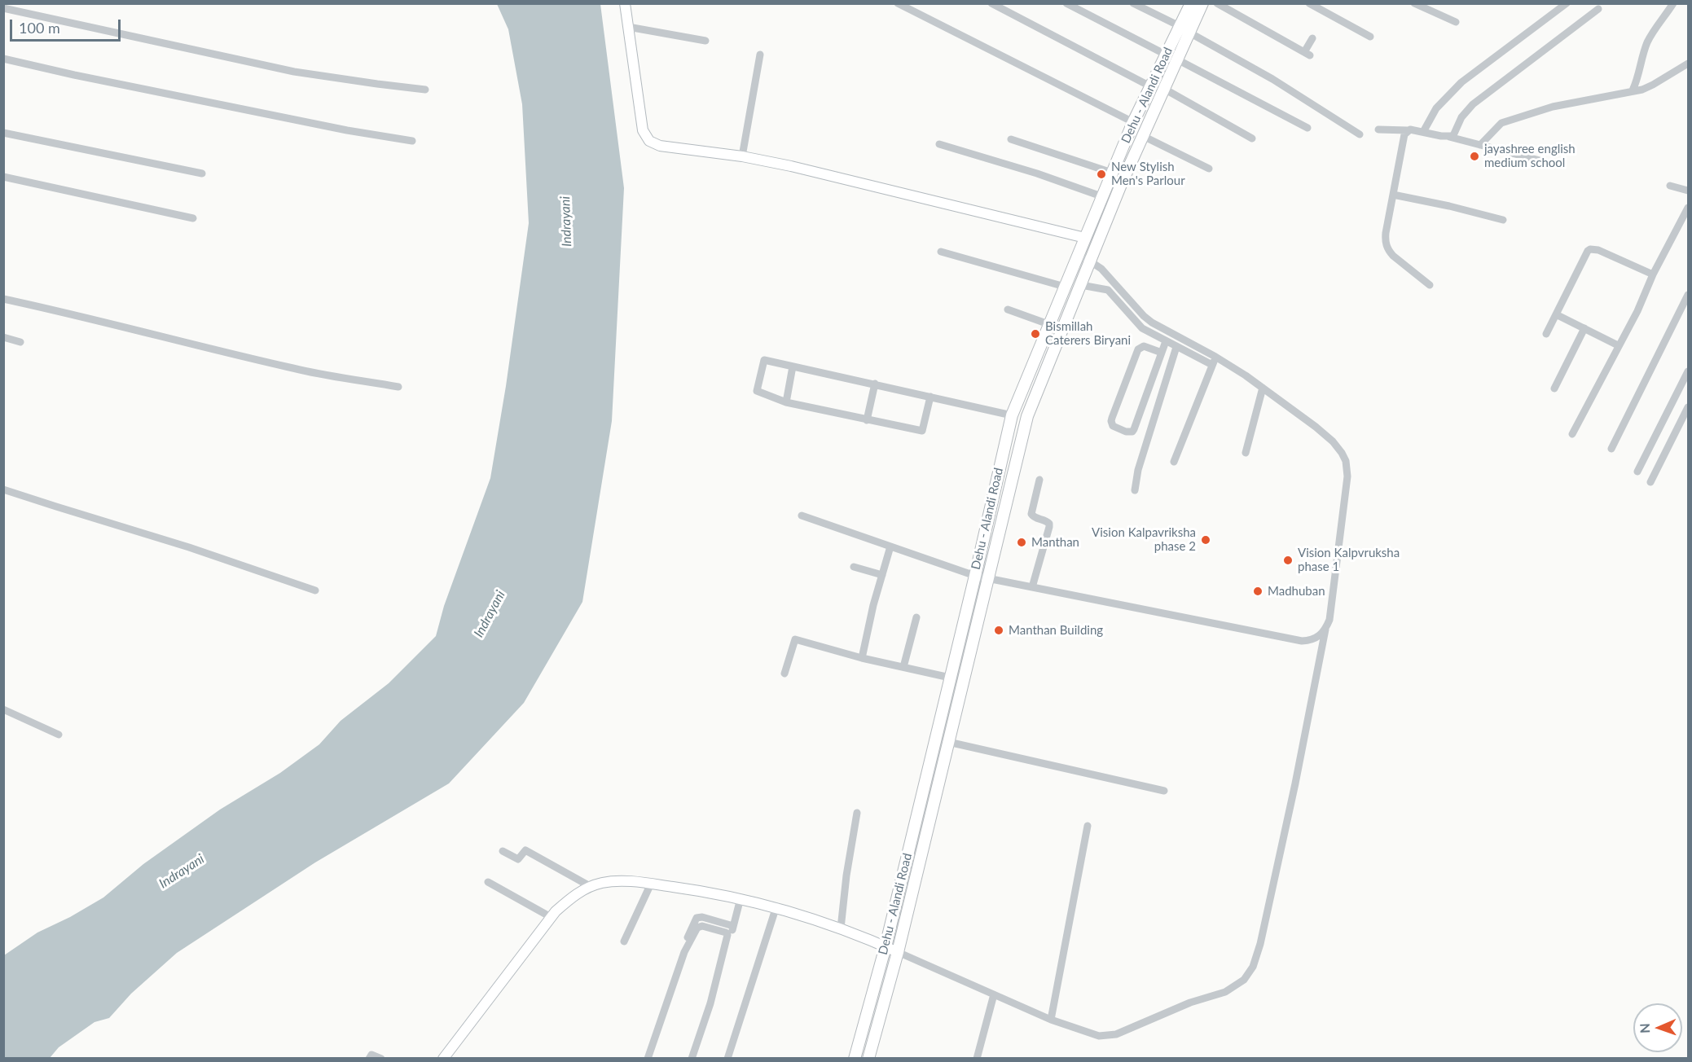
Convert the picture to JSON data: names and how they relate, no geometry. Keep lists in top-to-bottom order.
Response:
{
  "streets": {
    "main road": ["Dehu - Alandi Road"]
  },
  "water": ["Indrayani"],
  "places": [
    "jayashree english medium school",
    "New Stylish Men's Parlour",
    "Bismillah Caterers Biryani",
    "Vision Kalpavriksha phase 2",
    "Manthan",
    "Vision Kalpvruksha phase 1",
    "Madhuban",
    "Manthan Building"
  ],
  "scale_bar": "100 m",
  "north": "left"
}
